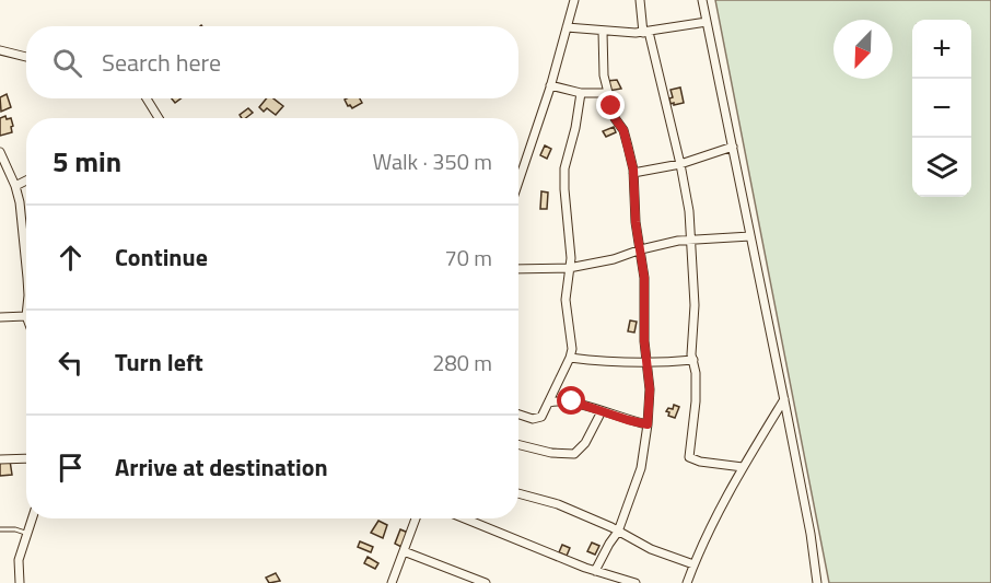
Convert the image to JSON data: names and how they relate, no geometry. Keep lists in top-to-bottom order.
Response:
{
  "north": "bottom left",
  "page": {
    "map_buttons": ["+", "−"],
    "search": "Search here",
    "heading": ["5 min", "Walk · 350 m"],
    "list": [
      ["Continue", "70 m"],
      ["Turn left", "280 m"],
      "Arrive at destination"
    ]
  }
}
